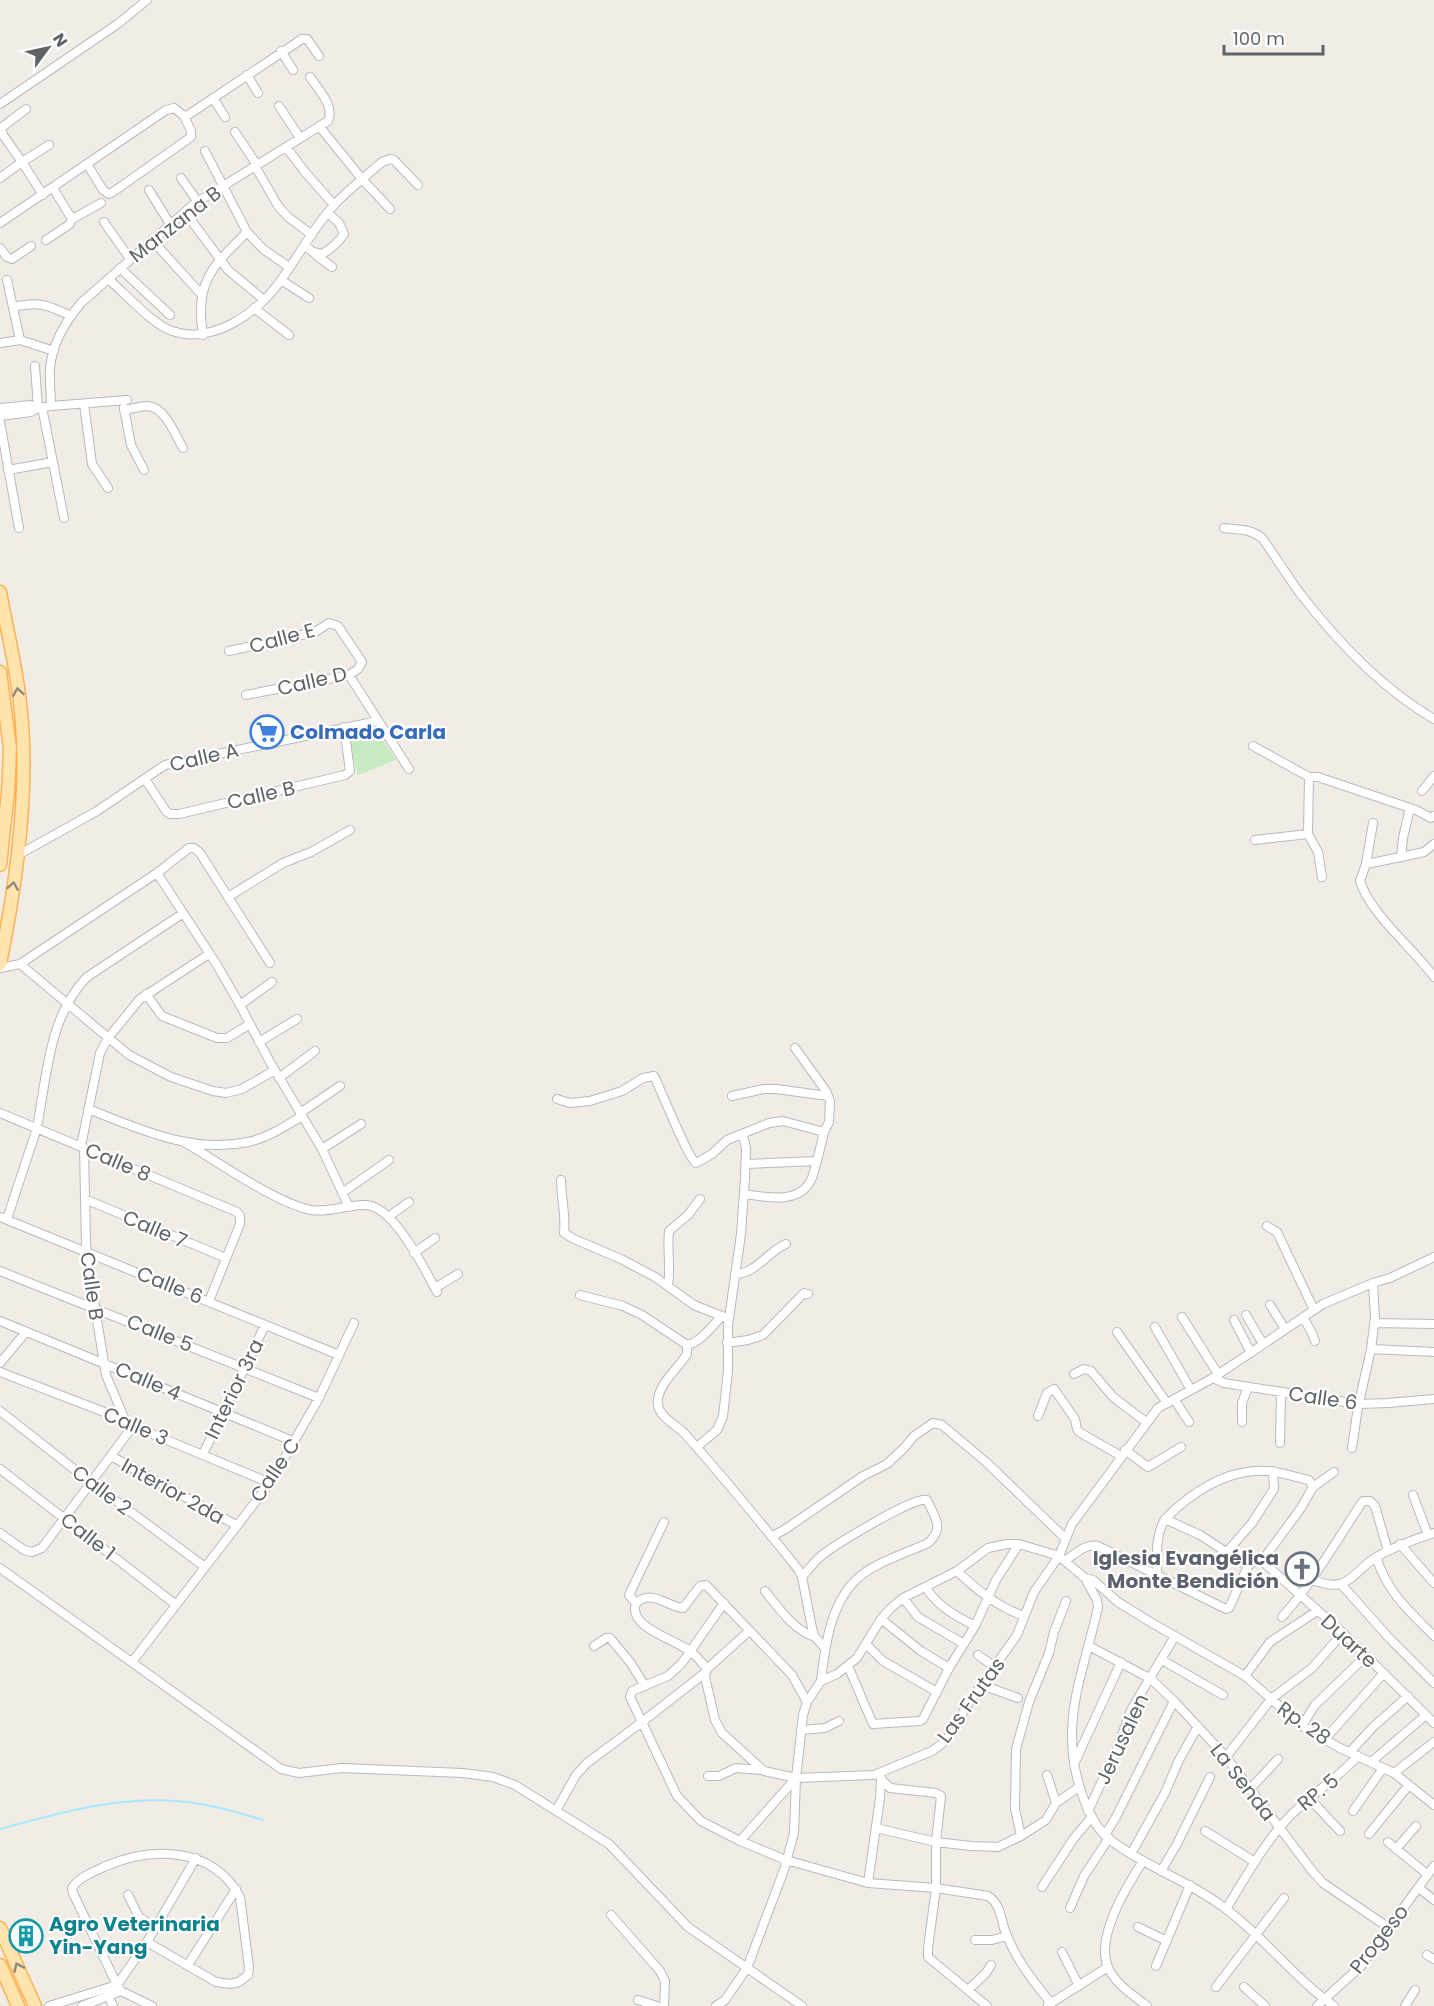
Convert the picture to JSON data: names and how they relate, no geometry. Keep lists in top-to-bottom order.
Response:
{
  "streets": {
    "street": [
      "Manzana B",
      "Calle E",
      "Calle D",
      "Calle A",
      "Calle B",
      "Calle 8",
      "Calle 7",
      "Calle 6",
      "Calle 5",
      "Calle 4",
      "Interior 3ra",
      "Calle 3",
      "Calle C",
      "Calle 2",
      "Interior 2da",
      "Calle 1",
      "Duarte",
      "Las Frutas",
      "Rp. 28",
      "Jerusalen",
      "La Senda",
      "RP. 5",
      "Progeso"
    ]
  },
  "crossings": [
    ["Calle E", "Calle D"],
    ["Calle A", "Calle B"],
    ["Calle B", "Calle 8"],
    ["Calle B", "Calle 7"],
    ["Calle B", "Calle 6"],
    ["Calle B", "Calle 5"],
    ["Calle B", "Calle 4"],
    ["Calle B", "Calle 3"],
    ["Calle 8", "Calle 7"],
    ["Calle 6", "Interior 3ra"],
    ["Calle 6", "Calle C"],
    ["Calle 5", "Interior 3ra"],
    ["Calle 5", "Calle C"],
    ["Calle 4", "Interior 3ra"],
    ["Calle 4", "Calle C"],
    ["Interior 3ra", "Calle 3"],
    ["Calle 3", "Calle C"],
    ["Calle C", "Calle 2"],
    ["Calle C", "Interior 2da"],
    ["Calle C", "Calle 1"],
    ["Duarte", "RP. 5"],
    ["Las Frutas", "Rp. 28"],
    ["Rp. 28", "Jerusalen"],
    ["Rp. 28", "RP. 5"],
    ["Jerusalen", "La Senda"],
    ["La Senda", "RP. 5"],
    ["La Senda", "Progeso"]
  ],
  "places": {
    "supermarket": ["Colmado Carla"],
    "church": ["Iglesia Evangélica Monte Bendición"],
    "building": ["Agro Veterinaria Yin-Yang"]
  },
  "scale_bar": "100 m",
  "north": "top right"
}
